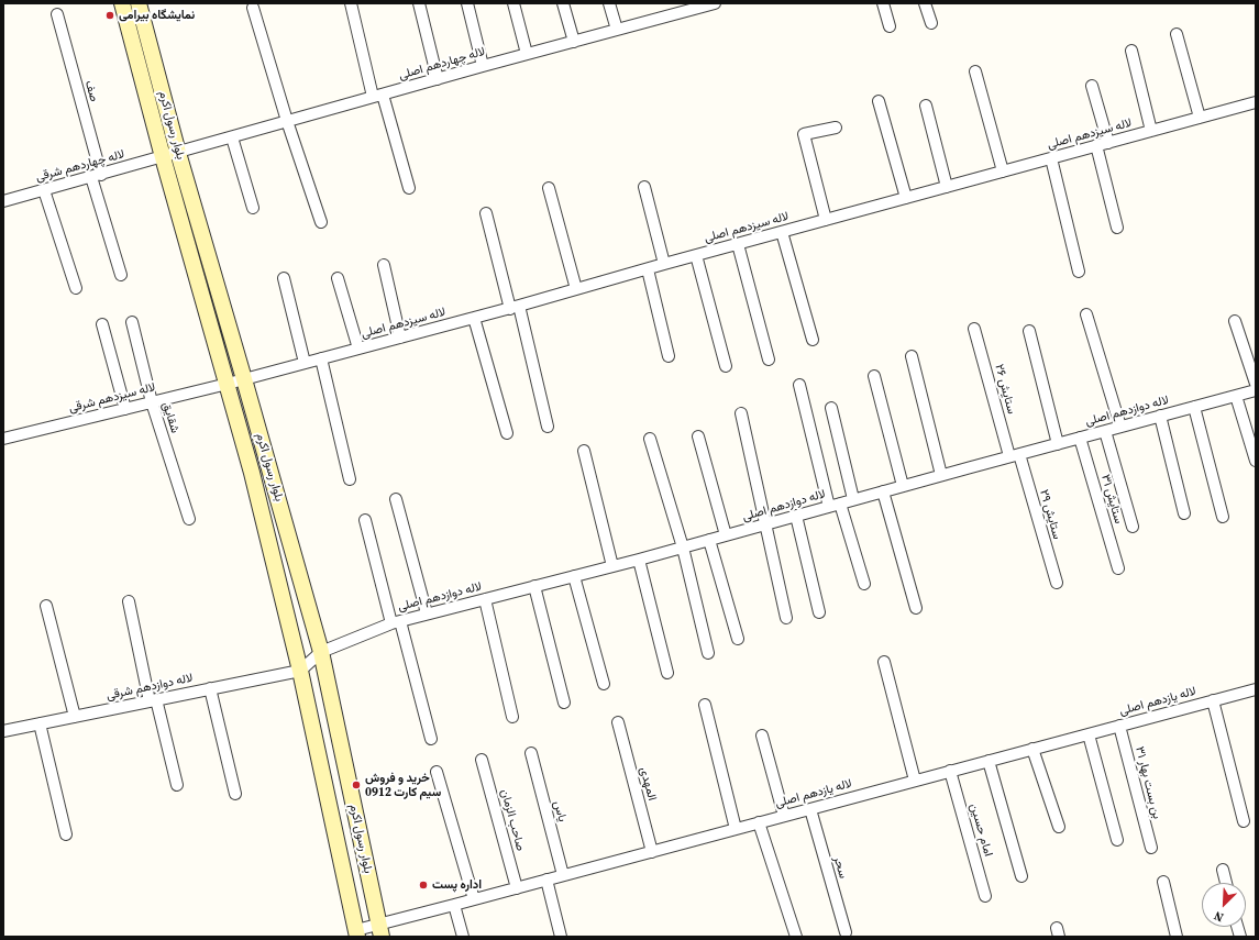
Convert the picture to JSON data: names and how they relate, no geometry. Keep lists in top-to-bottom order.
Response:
{
  "streets": {
    "main road": ["بلوار رسول اکرم"],
    "street": [
      "لاله چهاردهم اصلی",
      "صف",
      "لاله سیزدهم اصلی",
      "لاله چهاردهم شرقی",
      "ستایش ۲۶",
      "لاله سیزدهم شرقی",
      "لاله دوازدهم اصلی",
      "شقایق",
      "ستایش ۳۱",
      "ستایش ۲۹",
      "لاله دوازدهم شرقی",
      "لاله یازدهم اصلی",
      "بن بست بهار ٣١",
      "المهدی",
      "یاس",
      "صاحب الزمان",
      "امام حسین",
      "سحر"
    ]
  },
  "crossings": [
    ["لاله چهاردهم اصلی", "بلوار رسول اکرم"],
    ["لاله چهاردهم اصلی", "لاله چهاردهم شرقی"],
    ["صف", "لاله چهاردهم شرقی"],
    ["بلوار رسول اکرم", "لاله سیزدهم اصلی"],
    ["بلوار رسول اکرم", "لاله چهاردهم شرقی"],
    ["بلوار رسول اکرم", "لاله سیزدهم شرقی"],
    ["بلوار رسول اکرم", "لاله دوازدهم اصلی"],
    ["بلوار رسول اکرم", "لاله دوازدهم شرقی"],
    ["بلوار رسول اکرم", "لاله یازدهم اصلی"],
    ["لاله سیزدهم اصلی", "لاله سیزدهم شرقی"],
    ["ستایش ۲۶", "لاله دوازدهم اصلی"],
    ["ستایش ۲۶", "ستایش ۲۹"],
    ["لاله سیزدهم شرقی", "شقایق"],
    ["لاله دوازدهم اصلی", "ستایش ۳۱"],
    ["لاله دوازدهم اصلی", "ستایش ۲۹"],
    ["لاله دوازدهم اصلی", "لاله دوازدهم شرقی"],
    ["لاله یازدهم اصلی", "بن بست بهار ٣١"],
    ["لاله یازدهم اصلی", "المهدی"],
    ["لاله یازدهم اصلی", "یاس"],
    ["لاله یازدهم اصلی", "صاحب الزمان"],
    ["لاله یازدهم اصلی", "امام حسین"],
    ["لاله یازدهم اصلی", "سحر"]
  ],
  "places": ["نمایشگاه بیرامی", "خرید و فروش سیم کارت 0912", "اداره پست"],
  "north": "bottom left"
}
